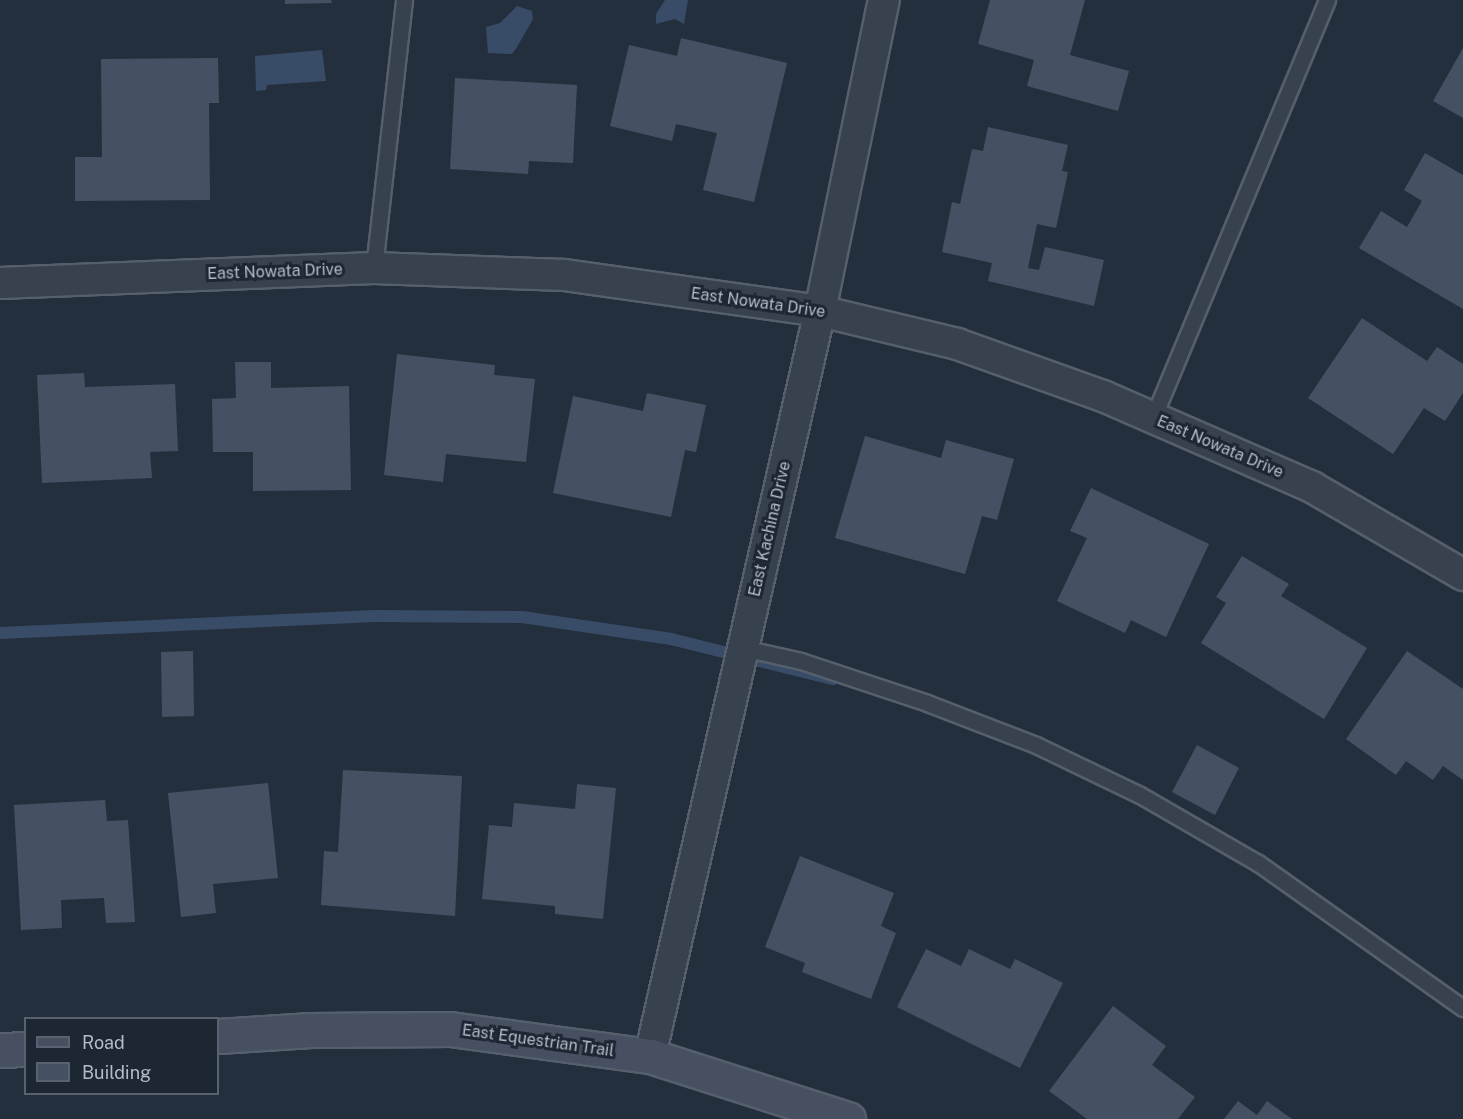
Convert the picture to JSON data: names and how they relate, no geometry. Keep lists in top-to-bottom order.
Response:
{
  "streets": {
    "street": ["East Nowata Drive", "East Kachina Drive", "East Equestrian Trail"]
  },
  "crossings": [
    ["East Nowata Drive", "East Kachina Drive"],
    ["East Kachina Drive", "East Equestrian Trail"]
  ],
  "legend": ["Road", "Building"]
}
